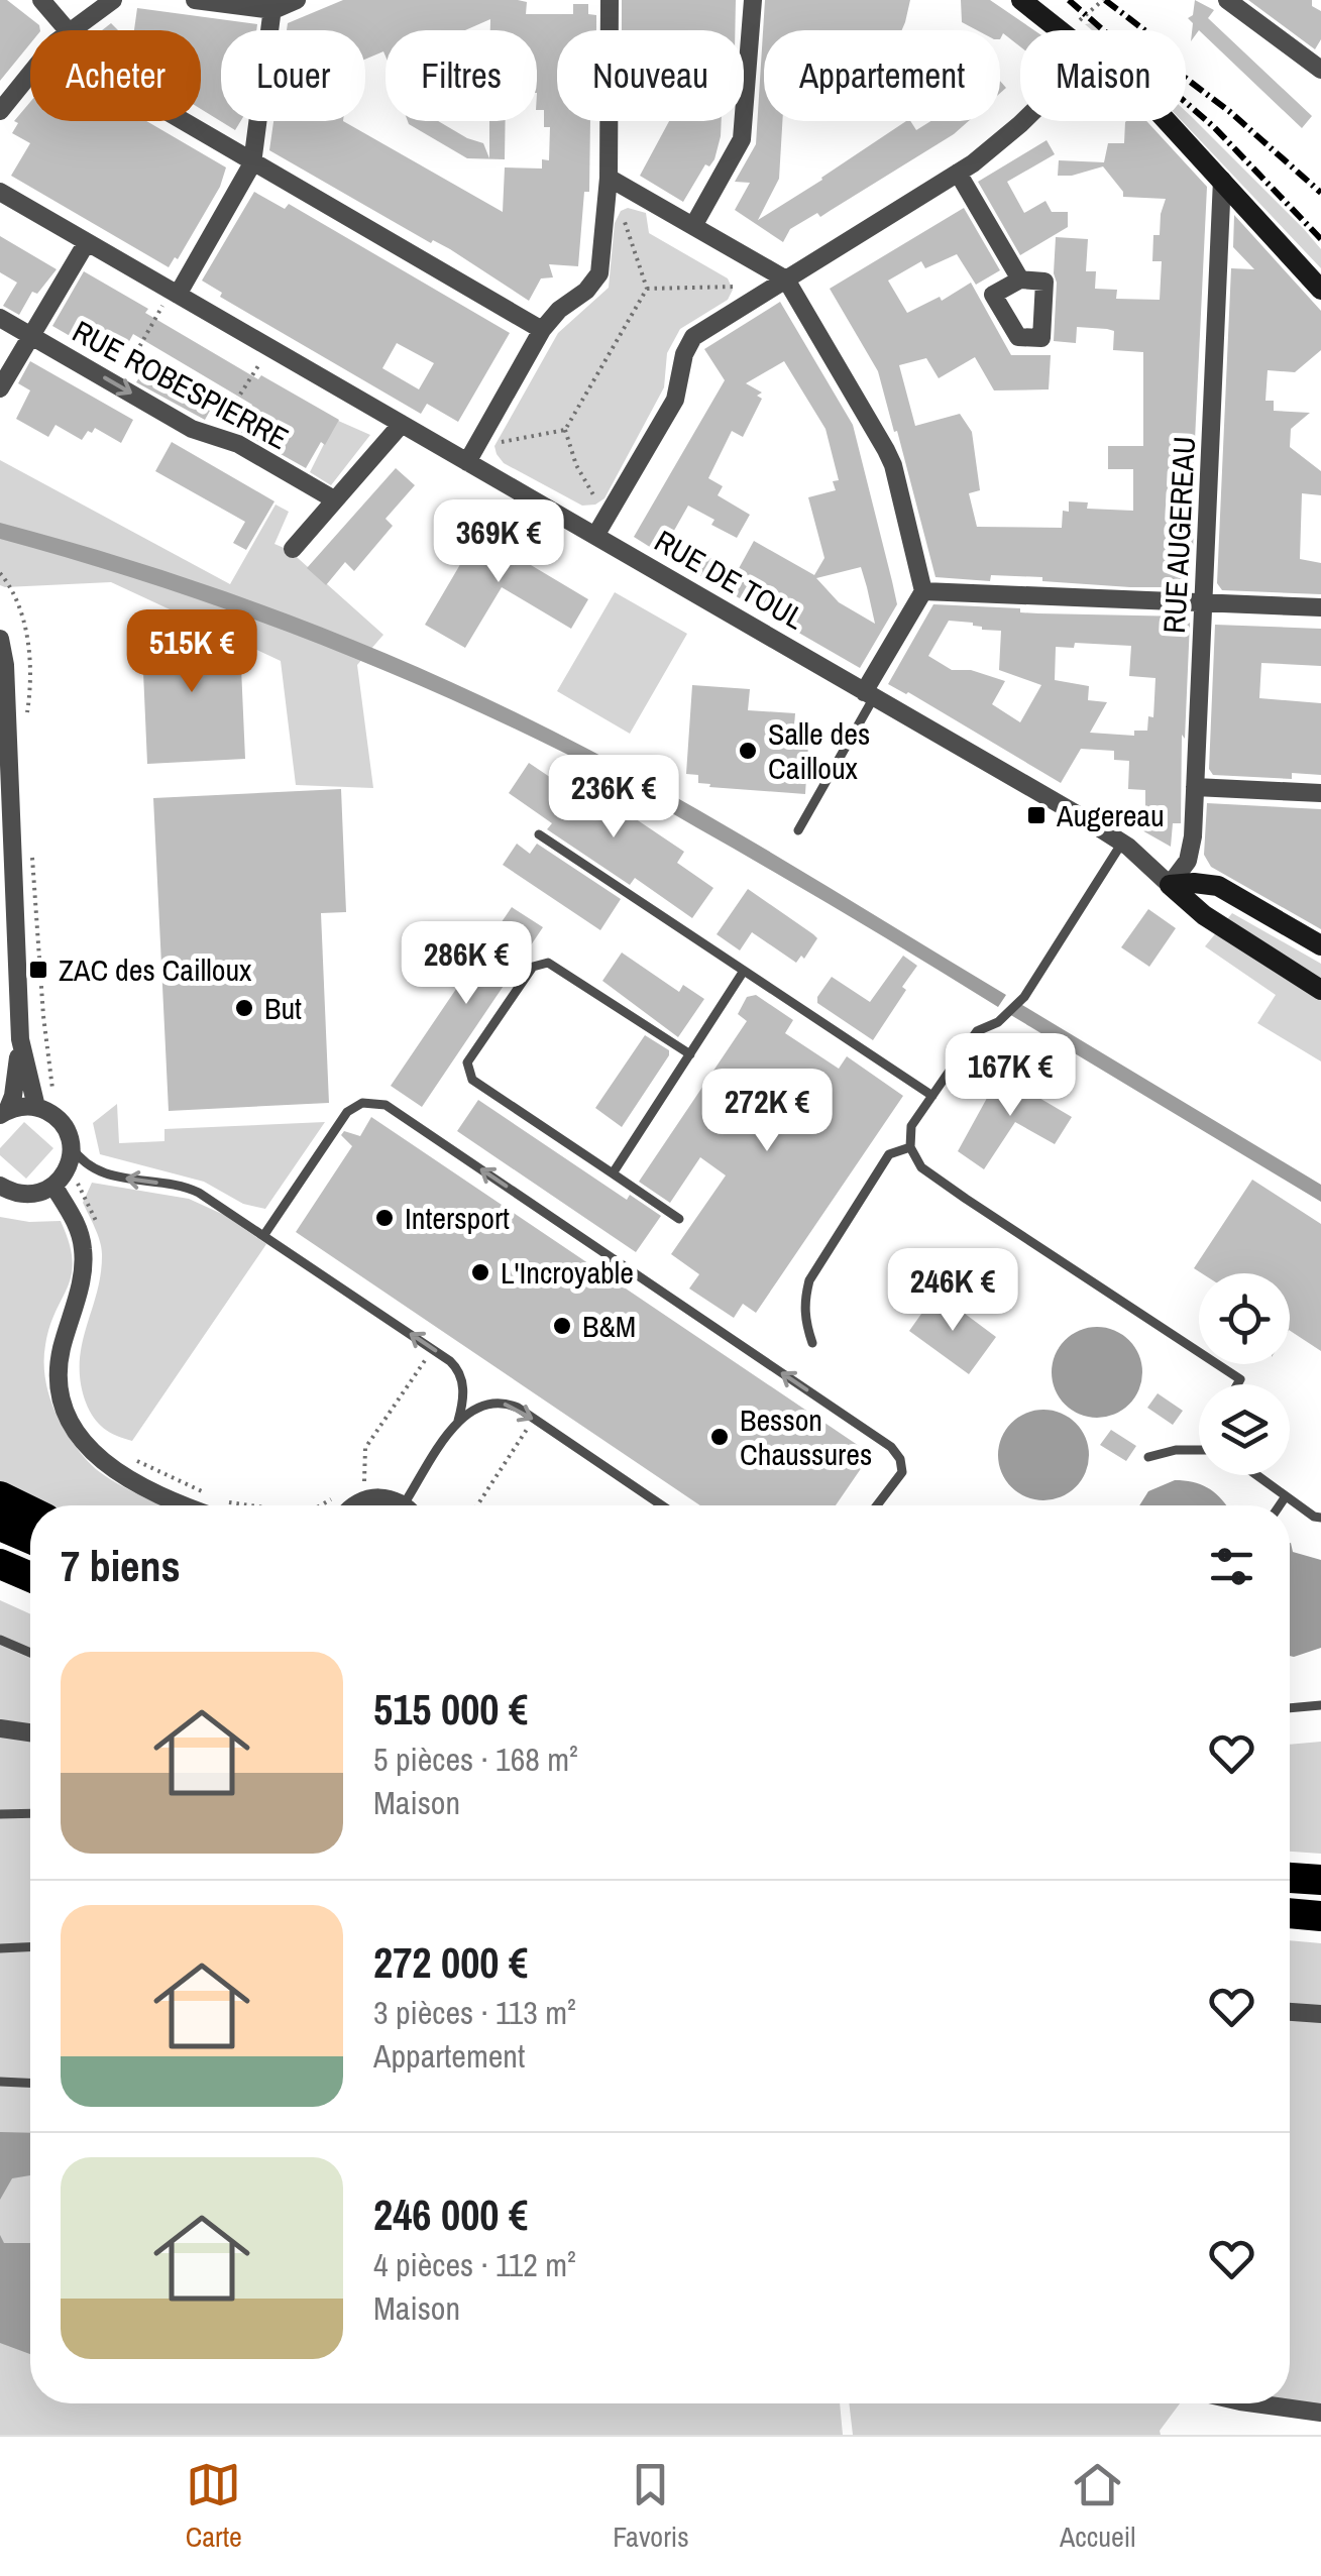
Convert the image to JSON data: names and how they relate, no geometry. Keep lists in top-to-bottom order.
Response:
{
  "streets": {
    "street": ["RUE ROBESPIERRE", "RUE AUGEREAU", "RUE DE TOUL"]
  },
  "crossings": [
    ["RUE AUGEREAU", "RUE DE TOUL"]
  ],
  "places": {
    "other": [
      "Salle des Cailloux",
      "But",
      "Intersport",
      "L'Incroyable",
      "B&M",
      "Besson Chaussures"
    ],
    "transit": ["Augereau", "ZAC des Cailloux"]
  },
  "page": {
    "chip": [
      "Acheter",
      "Louer",
      "Filtres",
      "Nouveau",
      "Appartement",
      "Maison"
    ],
    "price": [
      "369K €",
      "515K €",
      "236K €",
      "286K €",
      "167K €",
      "272K €",
      "246K €"
    ],
    "heading": "7 biens",
    "list": [
      {
        "name": "515 000 €",
        "note": "5 pièces · 168 m² · Maison"
      },
      {
        "name": "272 000 €",
        "note": "3 pièces · 113 m² · Appartement"
      },
      {
        "name": "246 000 €",
        "note": "4 pièces · 112 m² · Maison"
      }
    ],
    "tabs": ["Carte", "Favoris", "Accueil"]
  }
}
